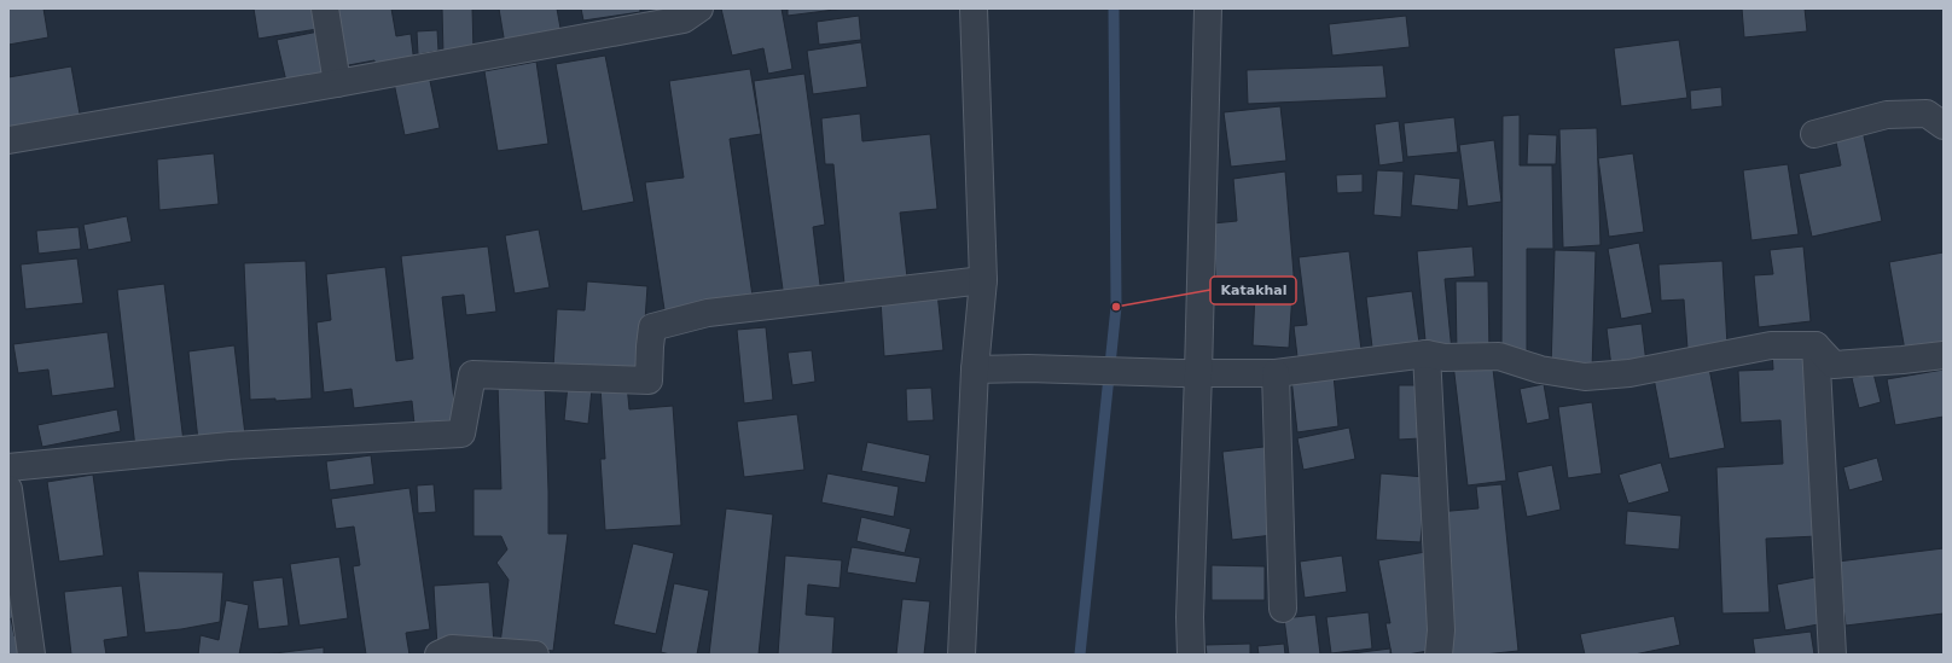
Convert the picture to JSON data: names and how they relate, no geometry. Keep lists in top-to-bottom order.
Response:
{
  "places": ["Katakhal"]
}
